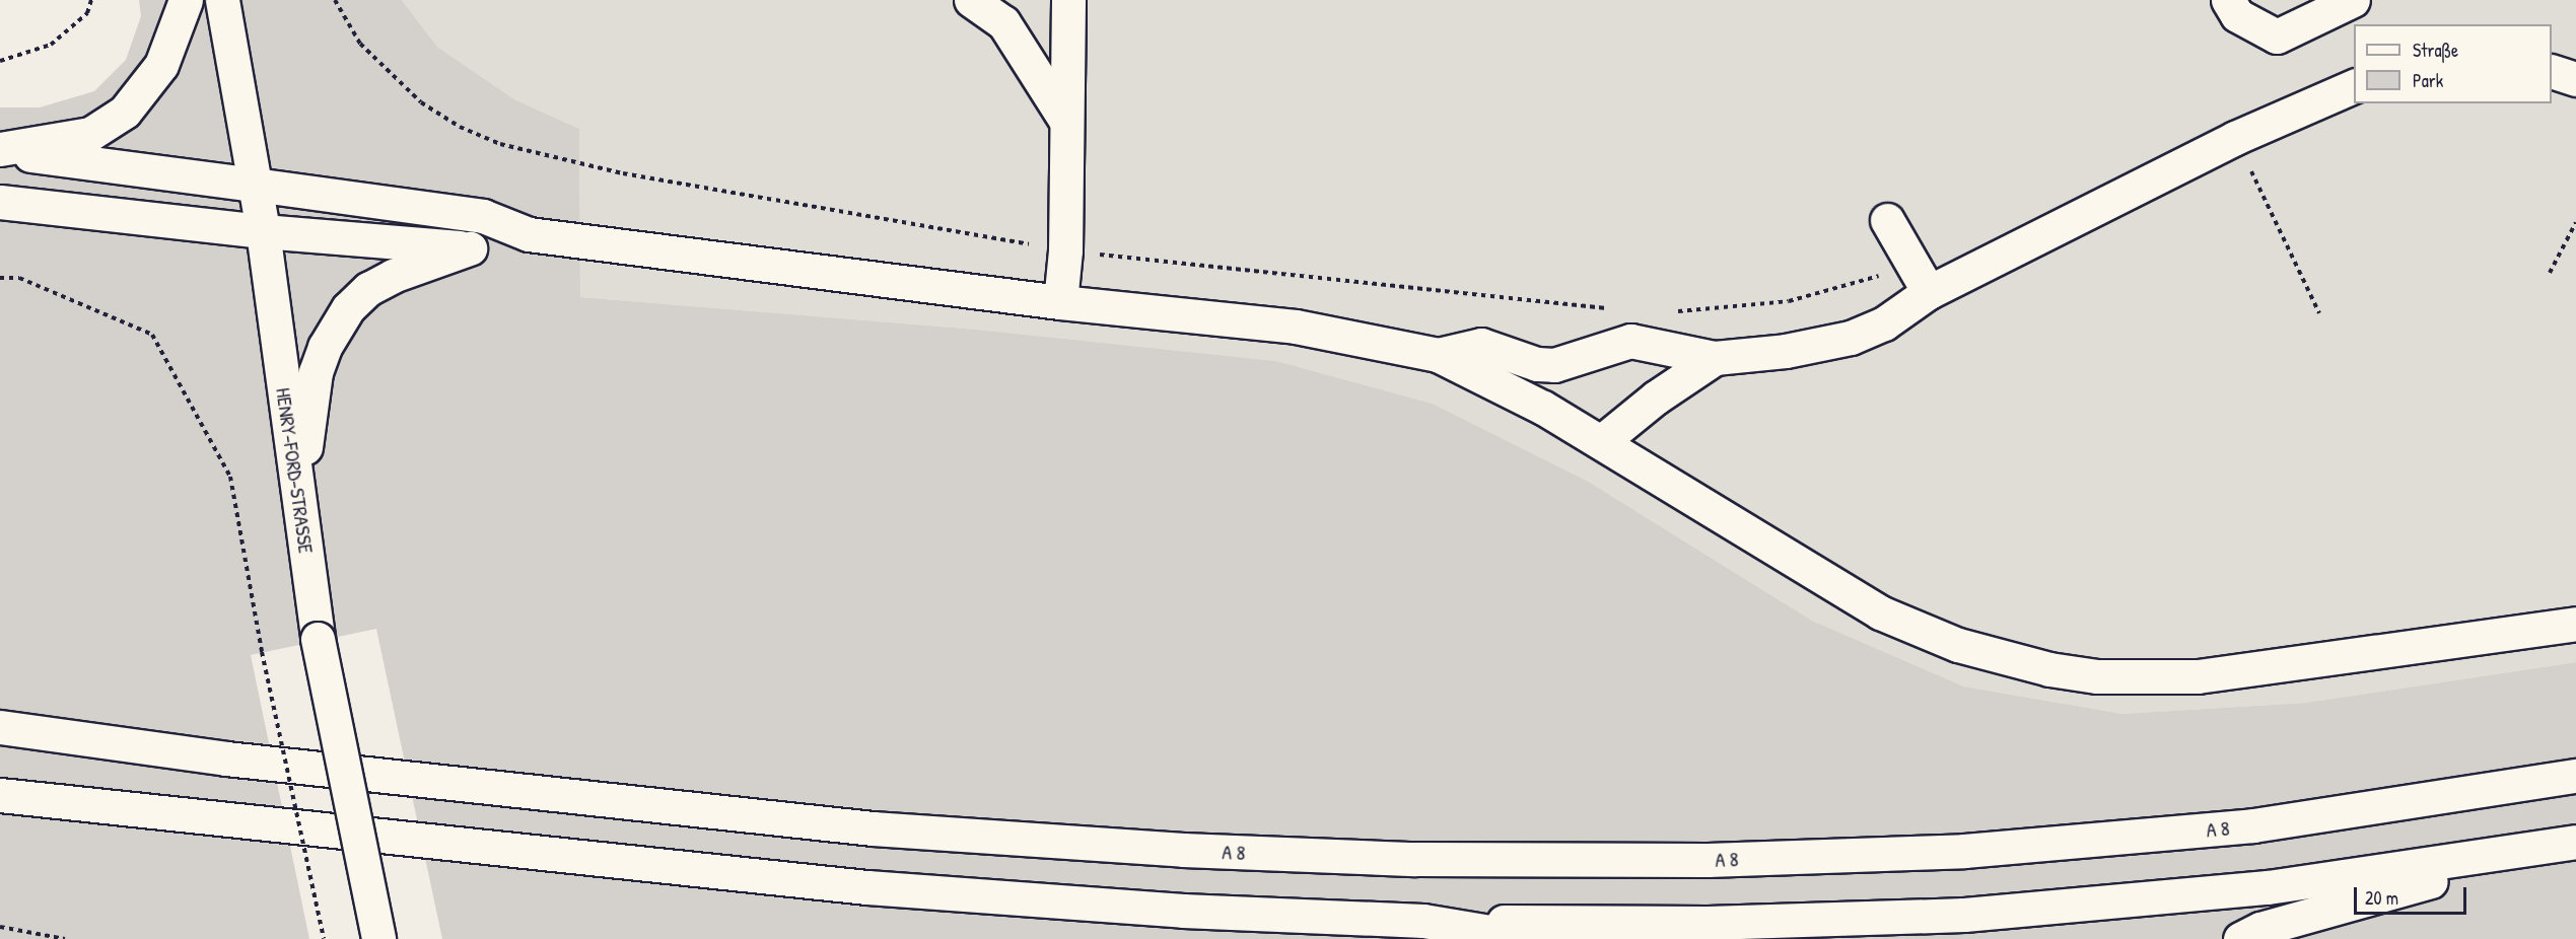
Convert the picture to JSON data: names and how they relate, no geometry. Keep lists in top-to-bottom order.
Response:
{
  "streets": {
    "main road": ["HENRY-FORD-STRASSE", "A 8"]
  },
  "legend": ["Straße", "Park"],
  "scale_bar": "20 m"
}
